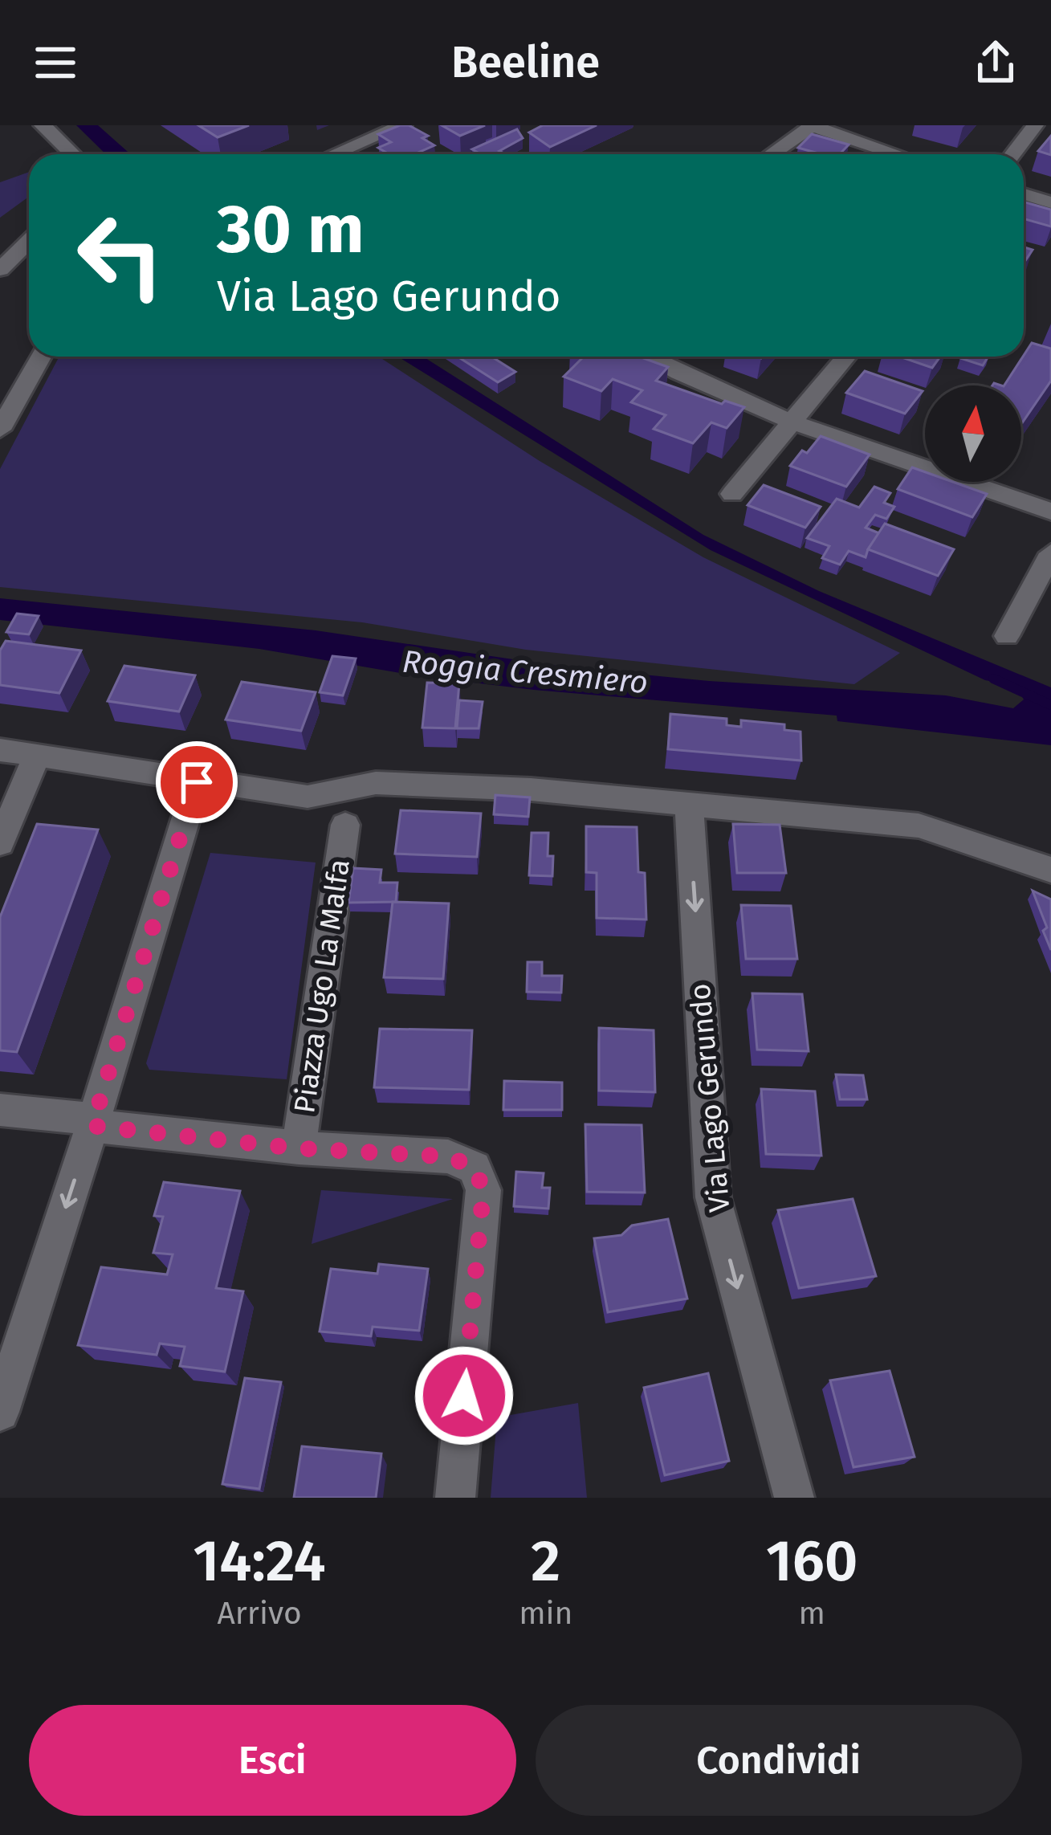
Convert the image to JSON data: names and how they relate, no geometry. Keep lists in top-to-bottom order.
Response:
{
  "streets": {
    "street": ["Piazza Ugo La Malfa", "Via Lago Gerundo"]
  },
  "one_way": ["Via Lago Gerundo"],
  "water": ["Roggia Cresmiero"],
  "north": "top",
  "page": {
    "header": "Beeline",
    "turn": ["30 m", "Via Lago Gerundo"],
    "eta": [
      "14:24",
      "Arrivo",
      "2",
      "min",
      "160",
      "m"
    ],
    "buttons": ["Esci", "Condividi"]
  }
}
